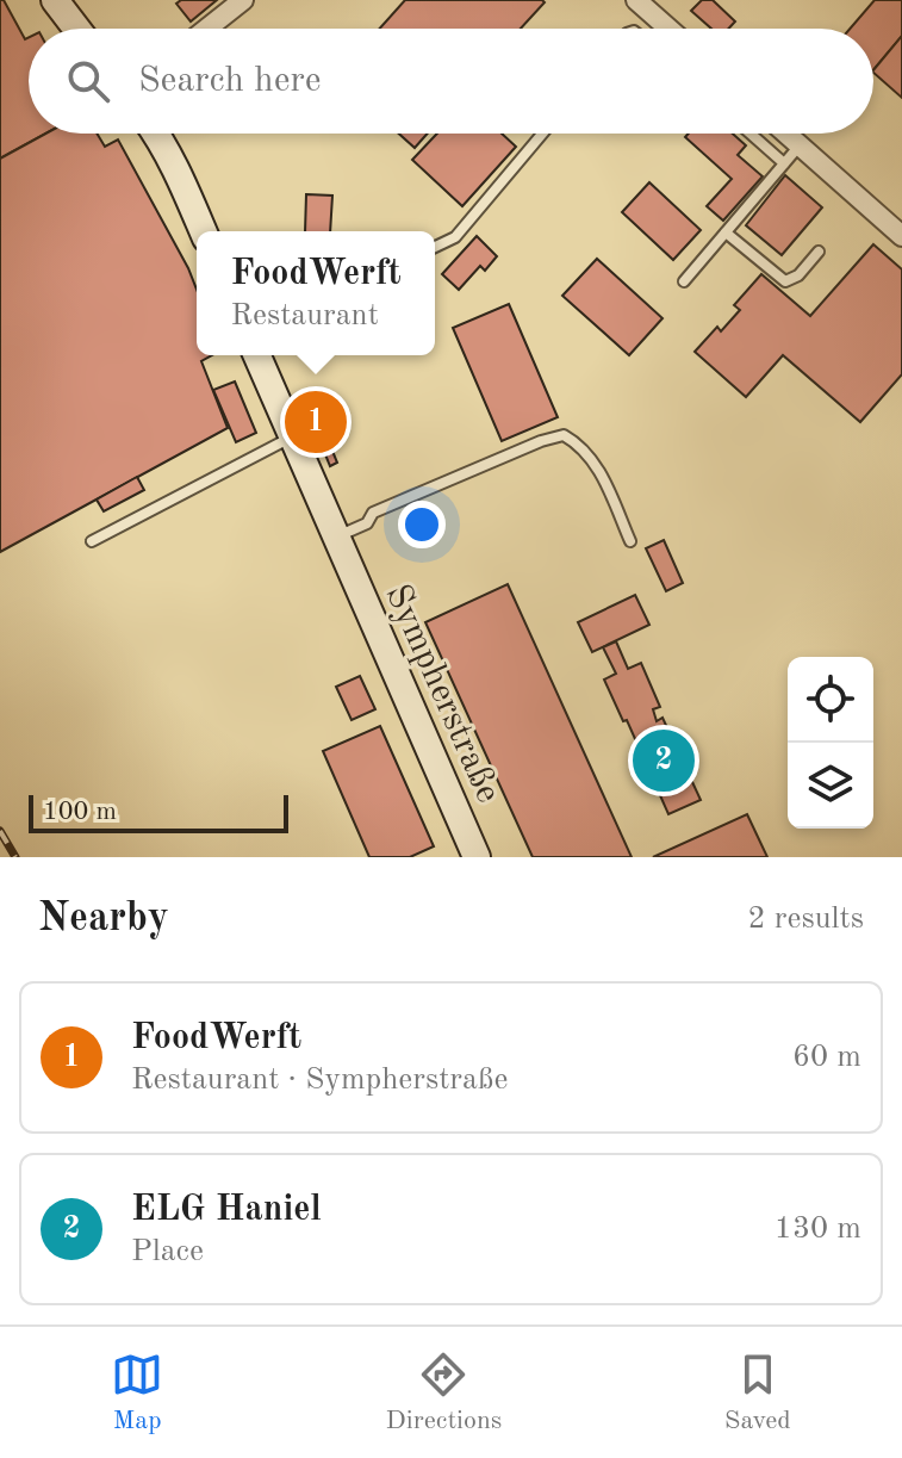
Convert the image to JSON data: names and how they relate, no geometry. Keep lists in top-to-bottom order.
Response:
{
  "streets": {
    "street": ["Sympherstraße"]
  },
  "scale_bar": "100 m",
  "page": {
    "search": "Search here",
    "popup": ["FoodWerft", "Restaurant"],
    "pins": ["1", "2"],
    "scale": "100 m",
    "heading": ["Nearby", "2 results"],
    "list": [
      {
        "mark": "1",
        "name": "FoodWerft",
        "note": "Restaurant · Sympherstraße",
        "value": "60 m"
      },
      {
        "mark": "2",
        "name": "ELG Haniel",
        "note": "Place",
        "value": "130 m"
      }
    ],
    "nav": ["Map", "Directions", "Saved"]
  }
}
